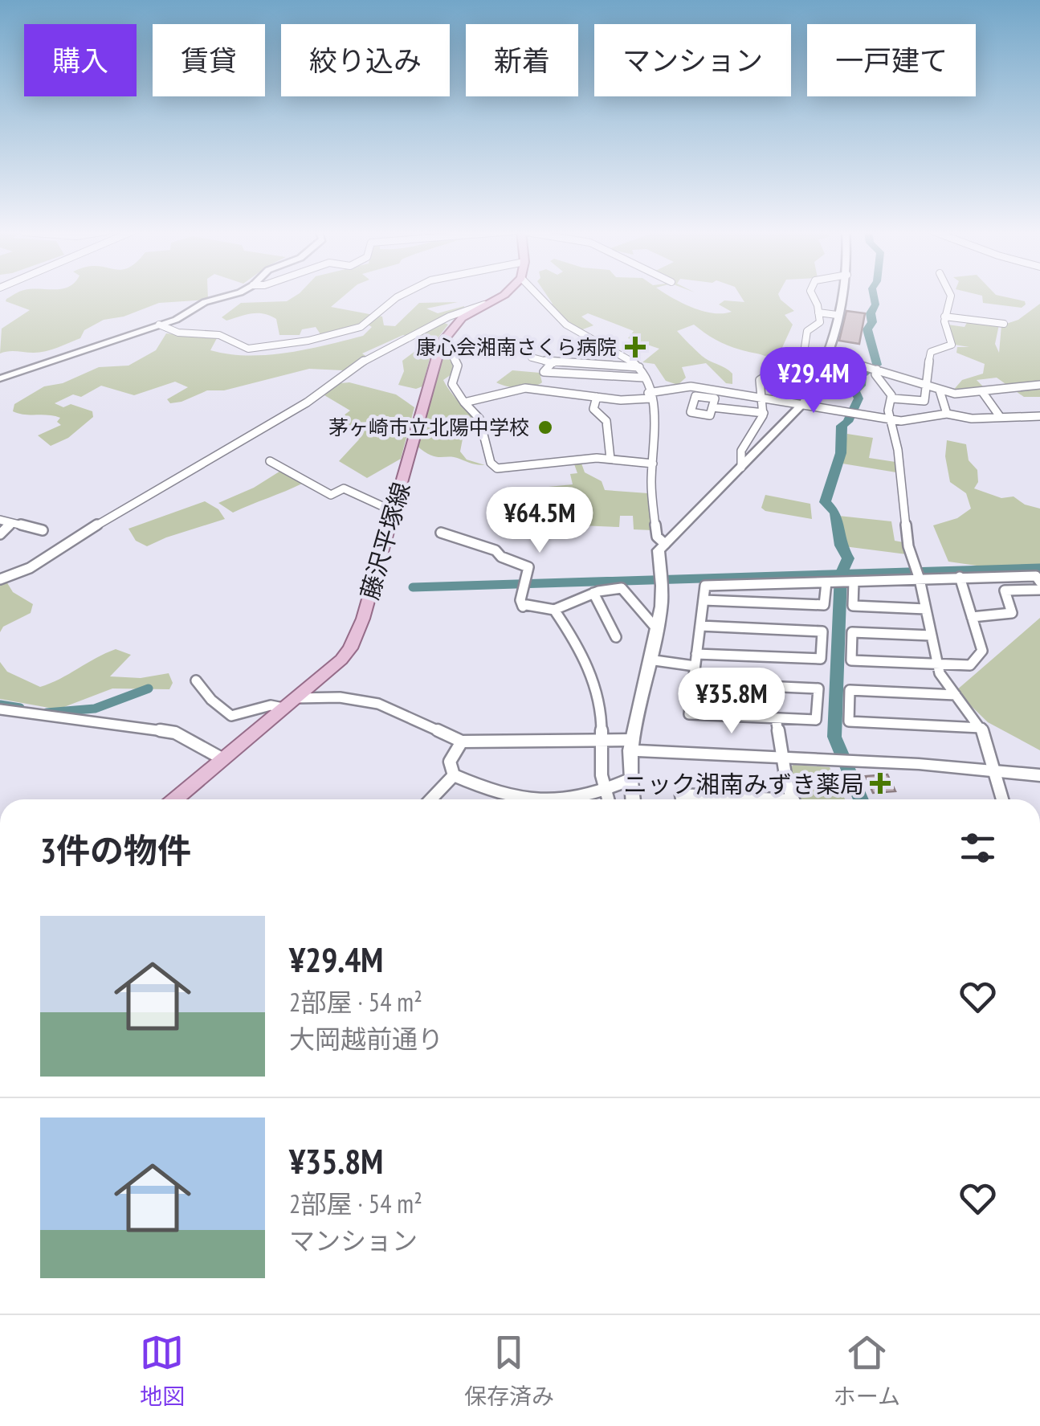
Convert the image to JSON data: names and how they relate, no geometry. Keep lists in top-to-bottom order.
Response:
{
  "streets": {
    "main road": ["藤沢平塚線"]
  },
  "places": {
    "health": ["康心会湘南さくら病院", "ニック湘南みずき薬局"],
    "other": ["茅ヶ崎市立北陽中学校"]
  },
  "page": {
    "chip": [
      "購入",
      "賃貸",
      "絞り込み",
      "新着",
      "マンション",
      "一戸建て"
    ],
    "price": ["¥29.4M", "¥64.5M", "¥35.8M"],
    "heading": "3件の物件",
    "list": [
      {
        "name": "¥29.4M",
        "note": "2部屋 · 54 m² · 大岡越前通り"
      },
      {
        "name": "¥35.8M",
        "note": "2部屋 · 54 m² · マンション"
      }
    ],
    "tabs": ["地図", "保存済み", "ホーム"]
  }
}
